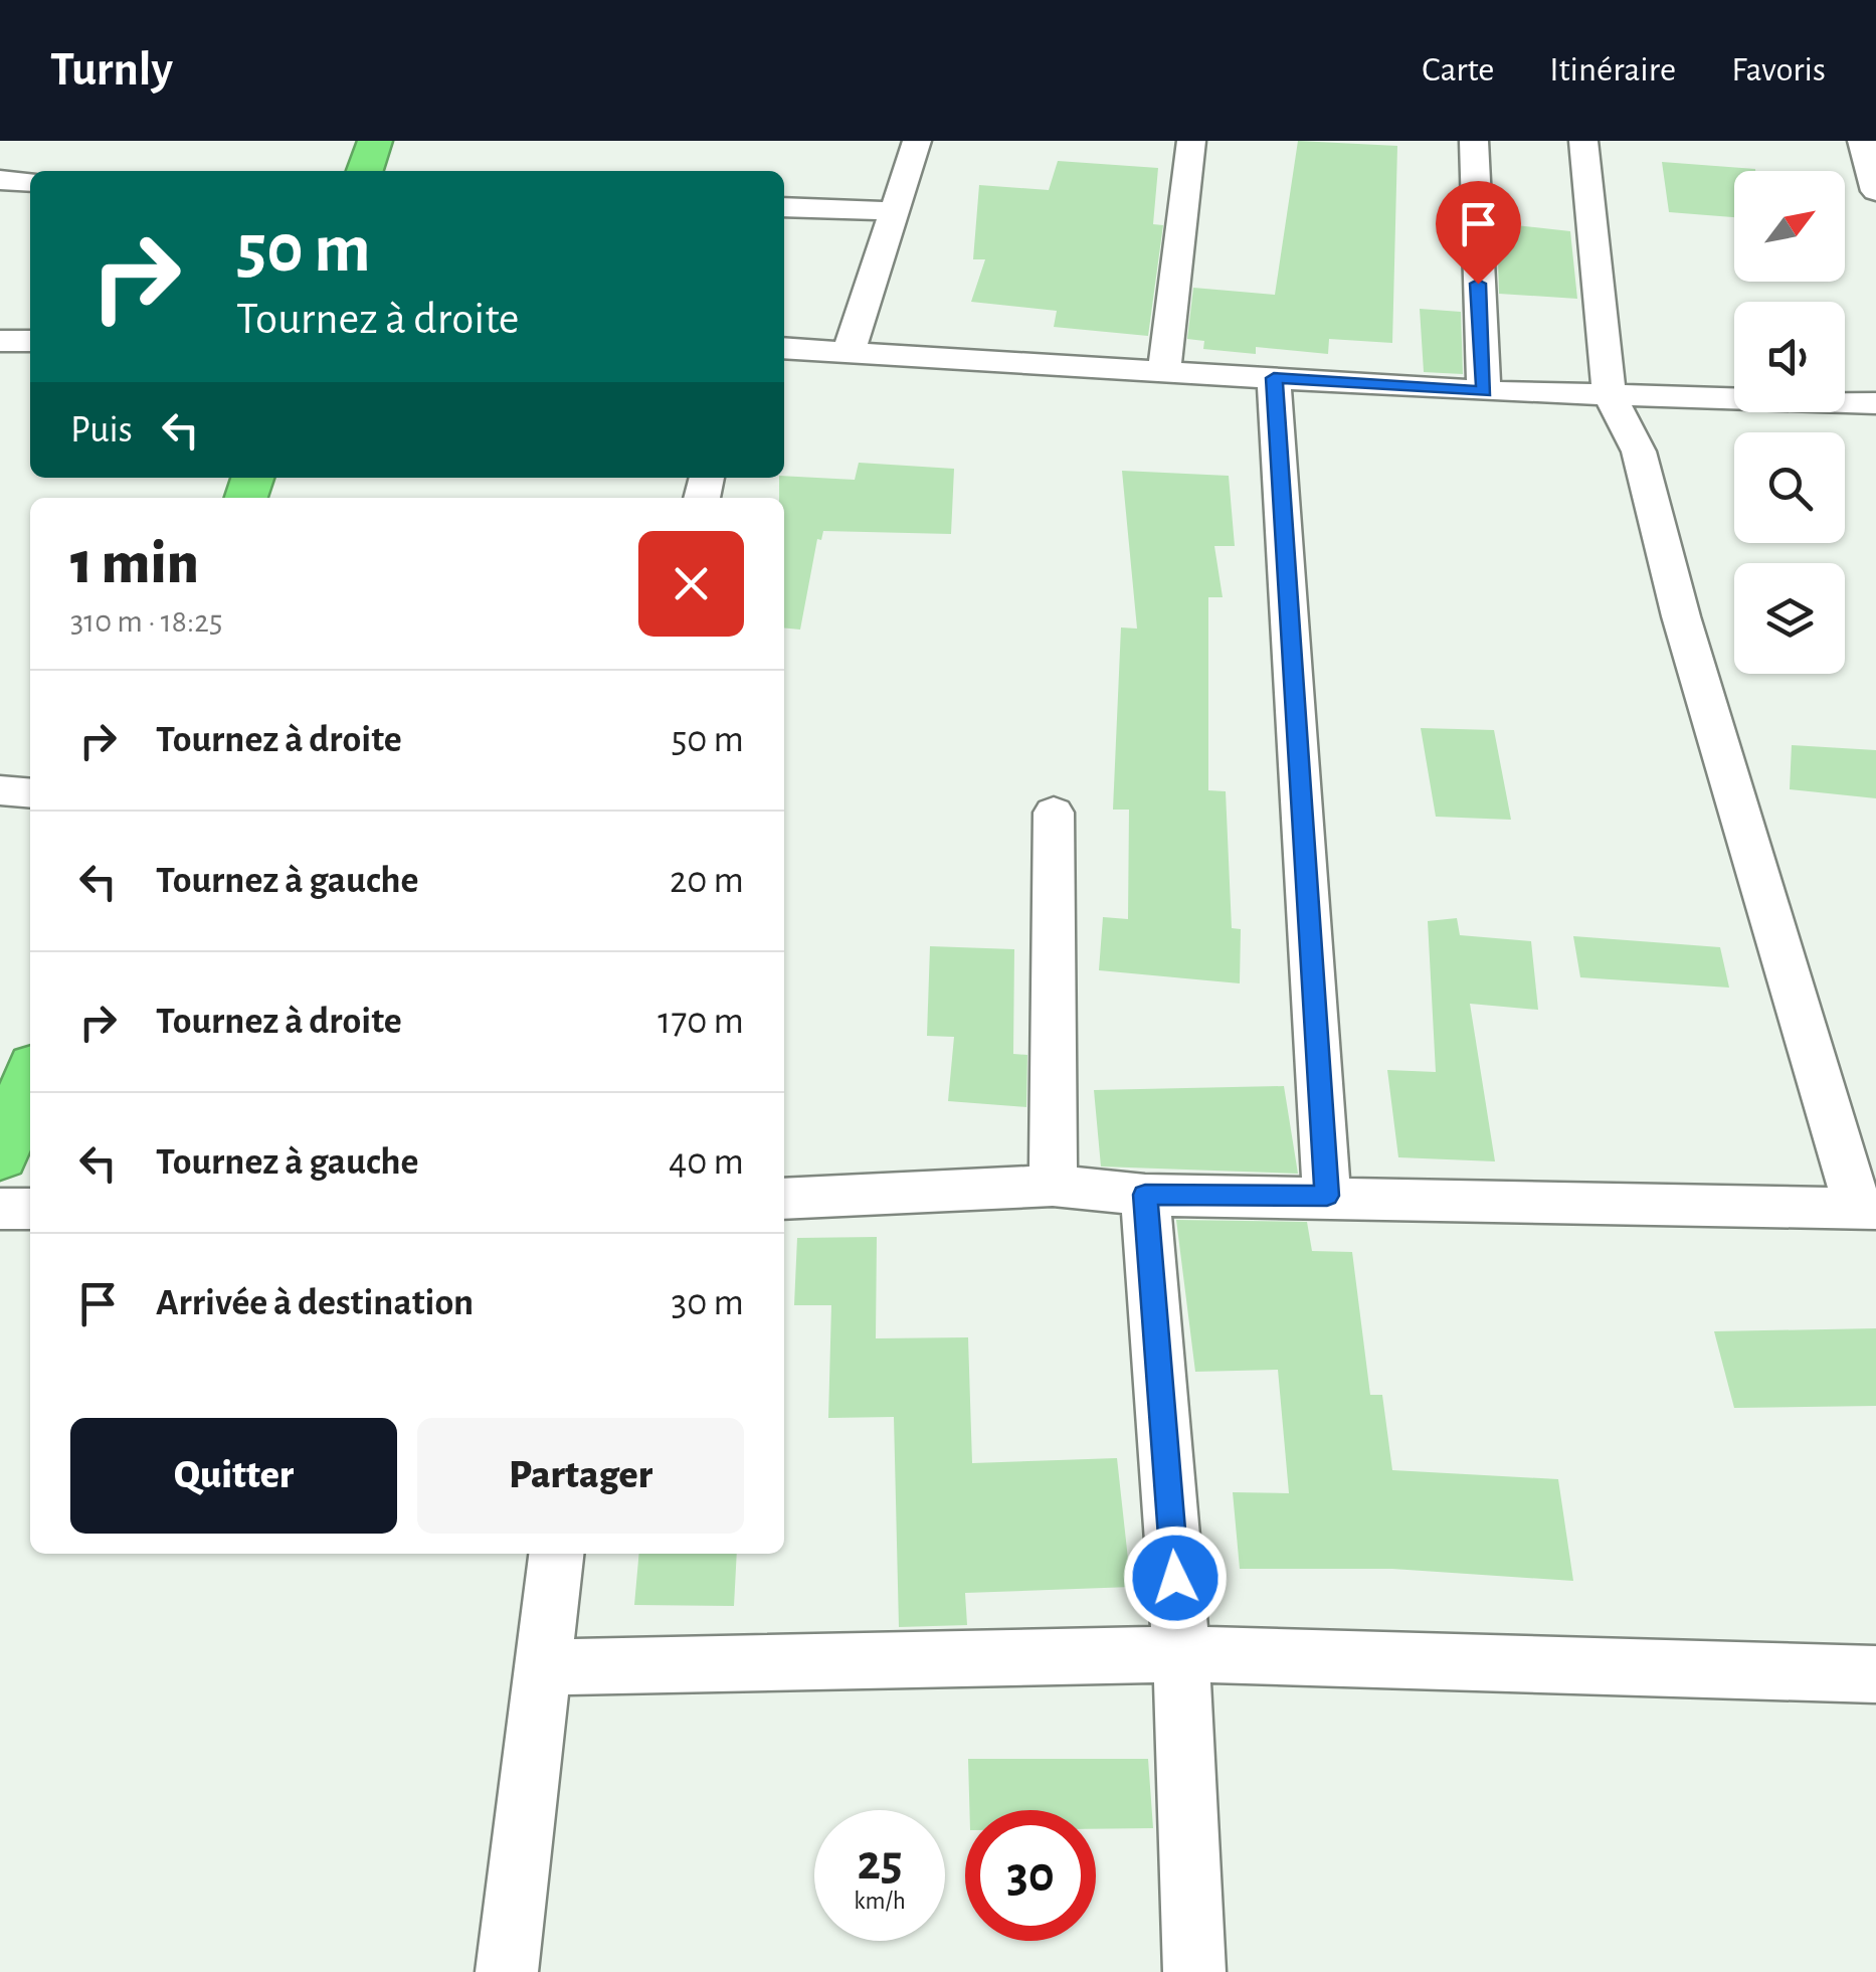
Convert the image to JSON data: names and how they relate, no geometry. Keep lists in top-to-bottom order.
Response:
{
  "north": "top right",
  "page": {
    "header": "Turnly",
    "nav": ["Carte", "Itinéraire", "Favoris"],
    "turn": ["50 m", "Tournez à droite"],
    "then": "Puis",
    "heading": ["1 min", "310 m · 18:25"],
    "list": [
      {
        "name": "Tournez à droite",
        "value": "50 m"
      },
      {
        "name": "Tournez à gauche",
        "value": "20 m"
      },
      {
        "name": "Tournez à droite",
        "value": "170 m"
      },
      {
        "name": "Tournez à gauche",
        "value": "40 m"
      },
      {
        "name": "Arrivée à destination",
        "value": "30 m"
      }
    ],
    "buttons": ["Quitter", "Partager"],
    "speed": "25 km/h",
    "limit": "30"
  }
}
